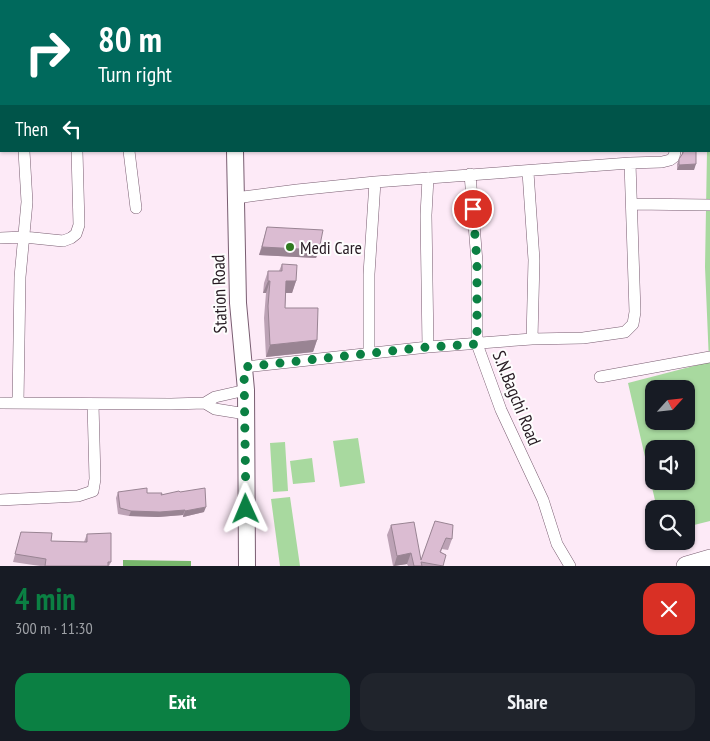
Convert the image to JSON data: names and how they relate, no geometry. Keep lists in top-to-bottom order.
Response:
{
  "streets": {
    "street": ["Station Road", "S.N.Bagchi Road"]
  },
  "places": ["Medi Care"],
  "north": "top right",
  "page": {
    "turn": ["80 m", "Turn right"],
    "then": "Then",
    "heading": ["4 min", "300 m · 11:30"],
    "buttons": ["Exit", "Share"]
  }
}
